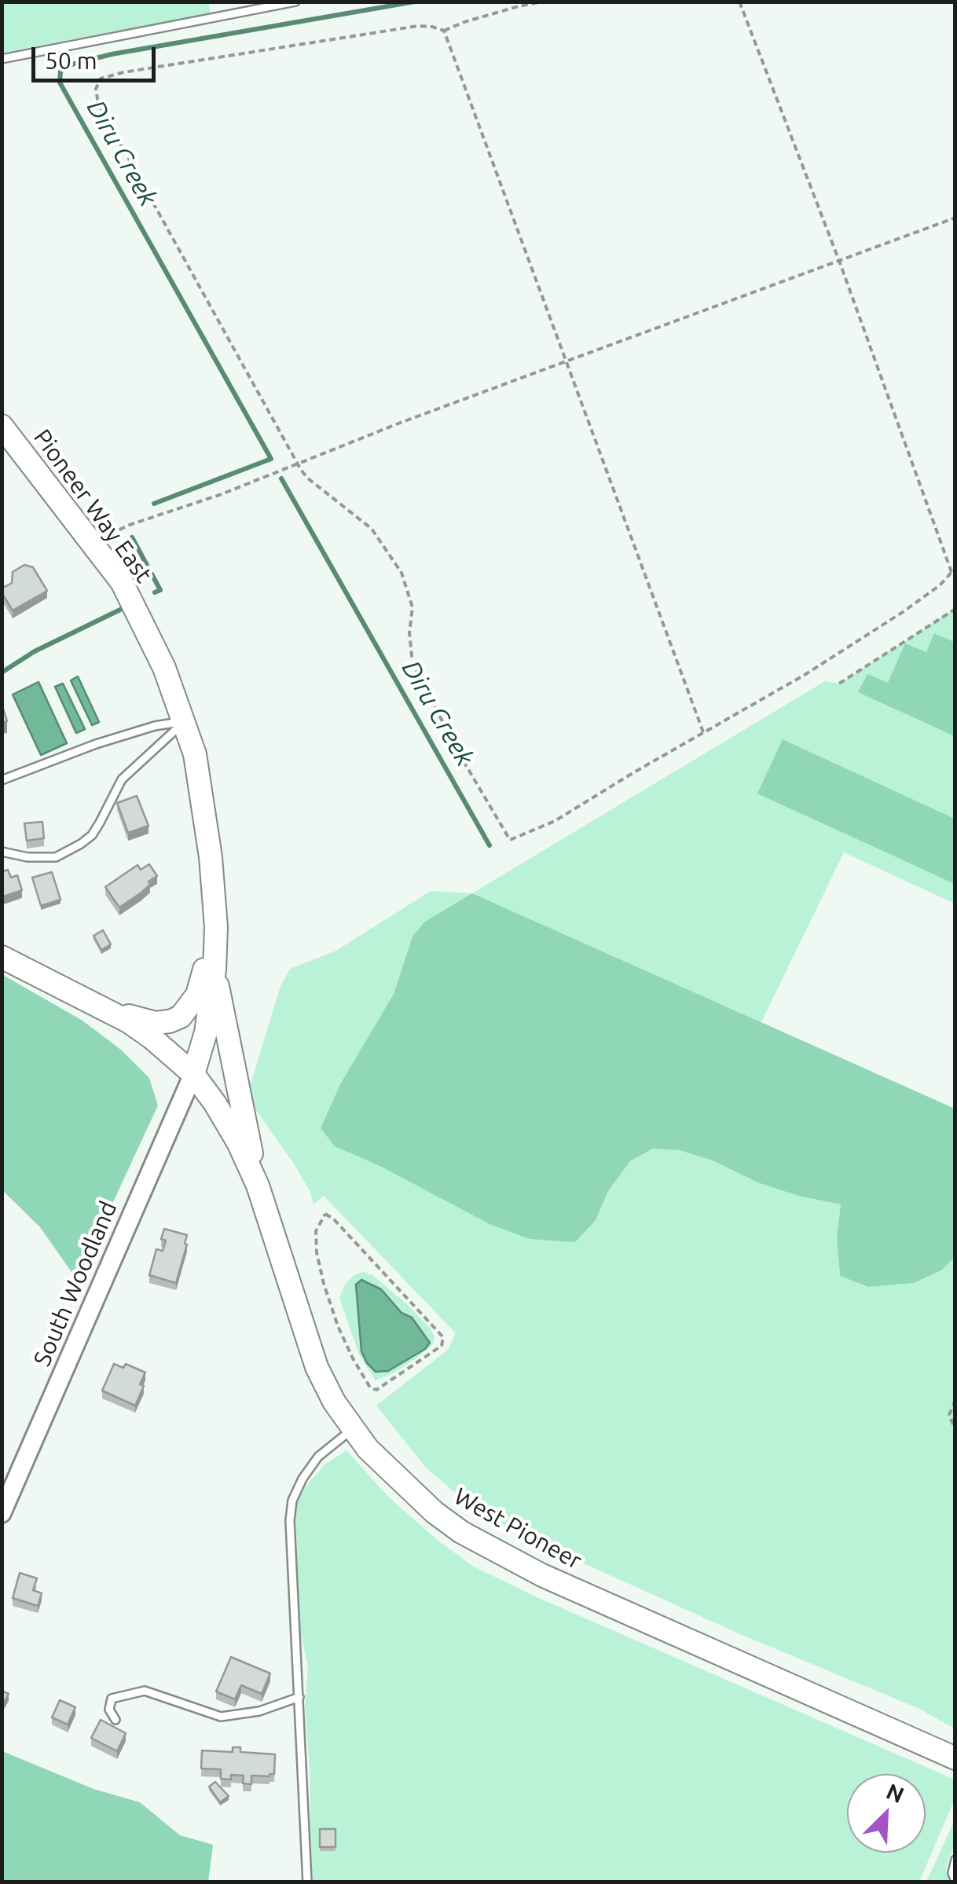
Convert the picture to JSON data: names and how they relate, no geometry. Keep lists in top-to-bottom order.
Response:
{
  "streets": {
    "main road": ["Pioneer Way East", "West Pioneer"],
    "street": ["South Woodland"]
  },
  "crossings": [
    ["Pioneer Way East", "South Woodland"],
    ["Pioneer Way East", "West Pioneer"],
    ["South Woodland", "West Pioneer"]
  ],
  "water": ["Diru Creek"],
  "scale_bar": "50 m",
  "north": "top right"
}
